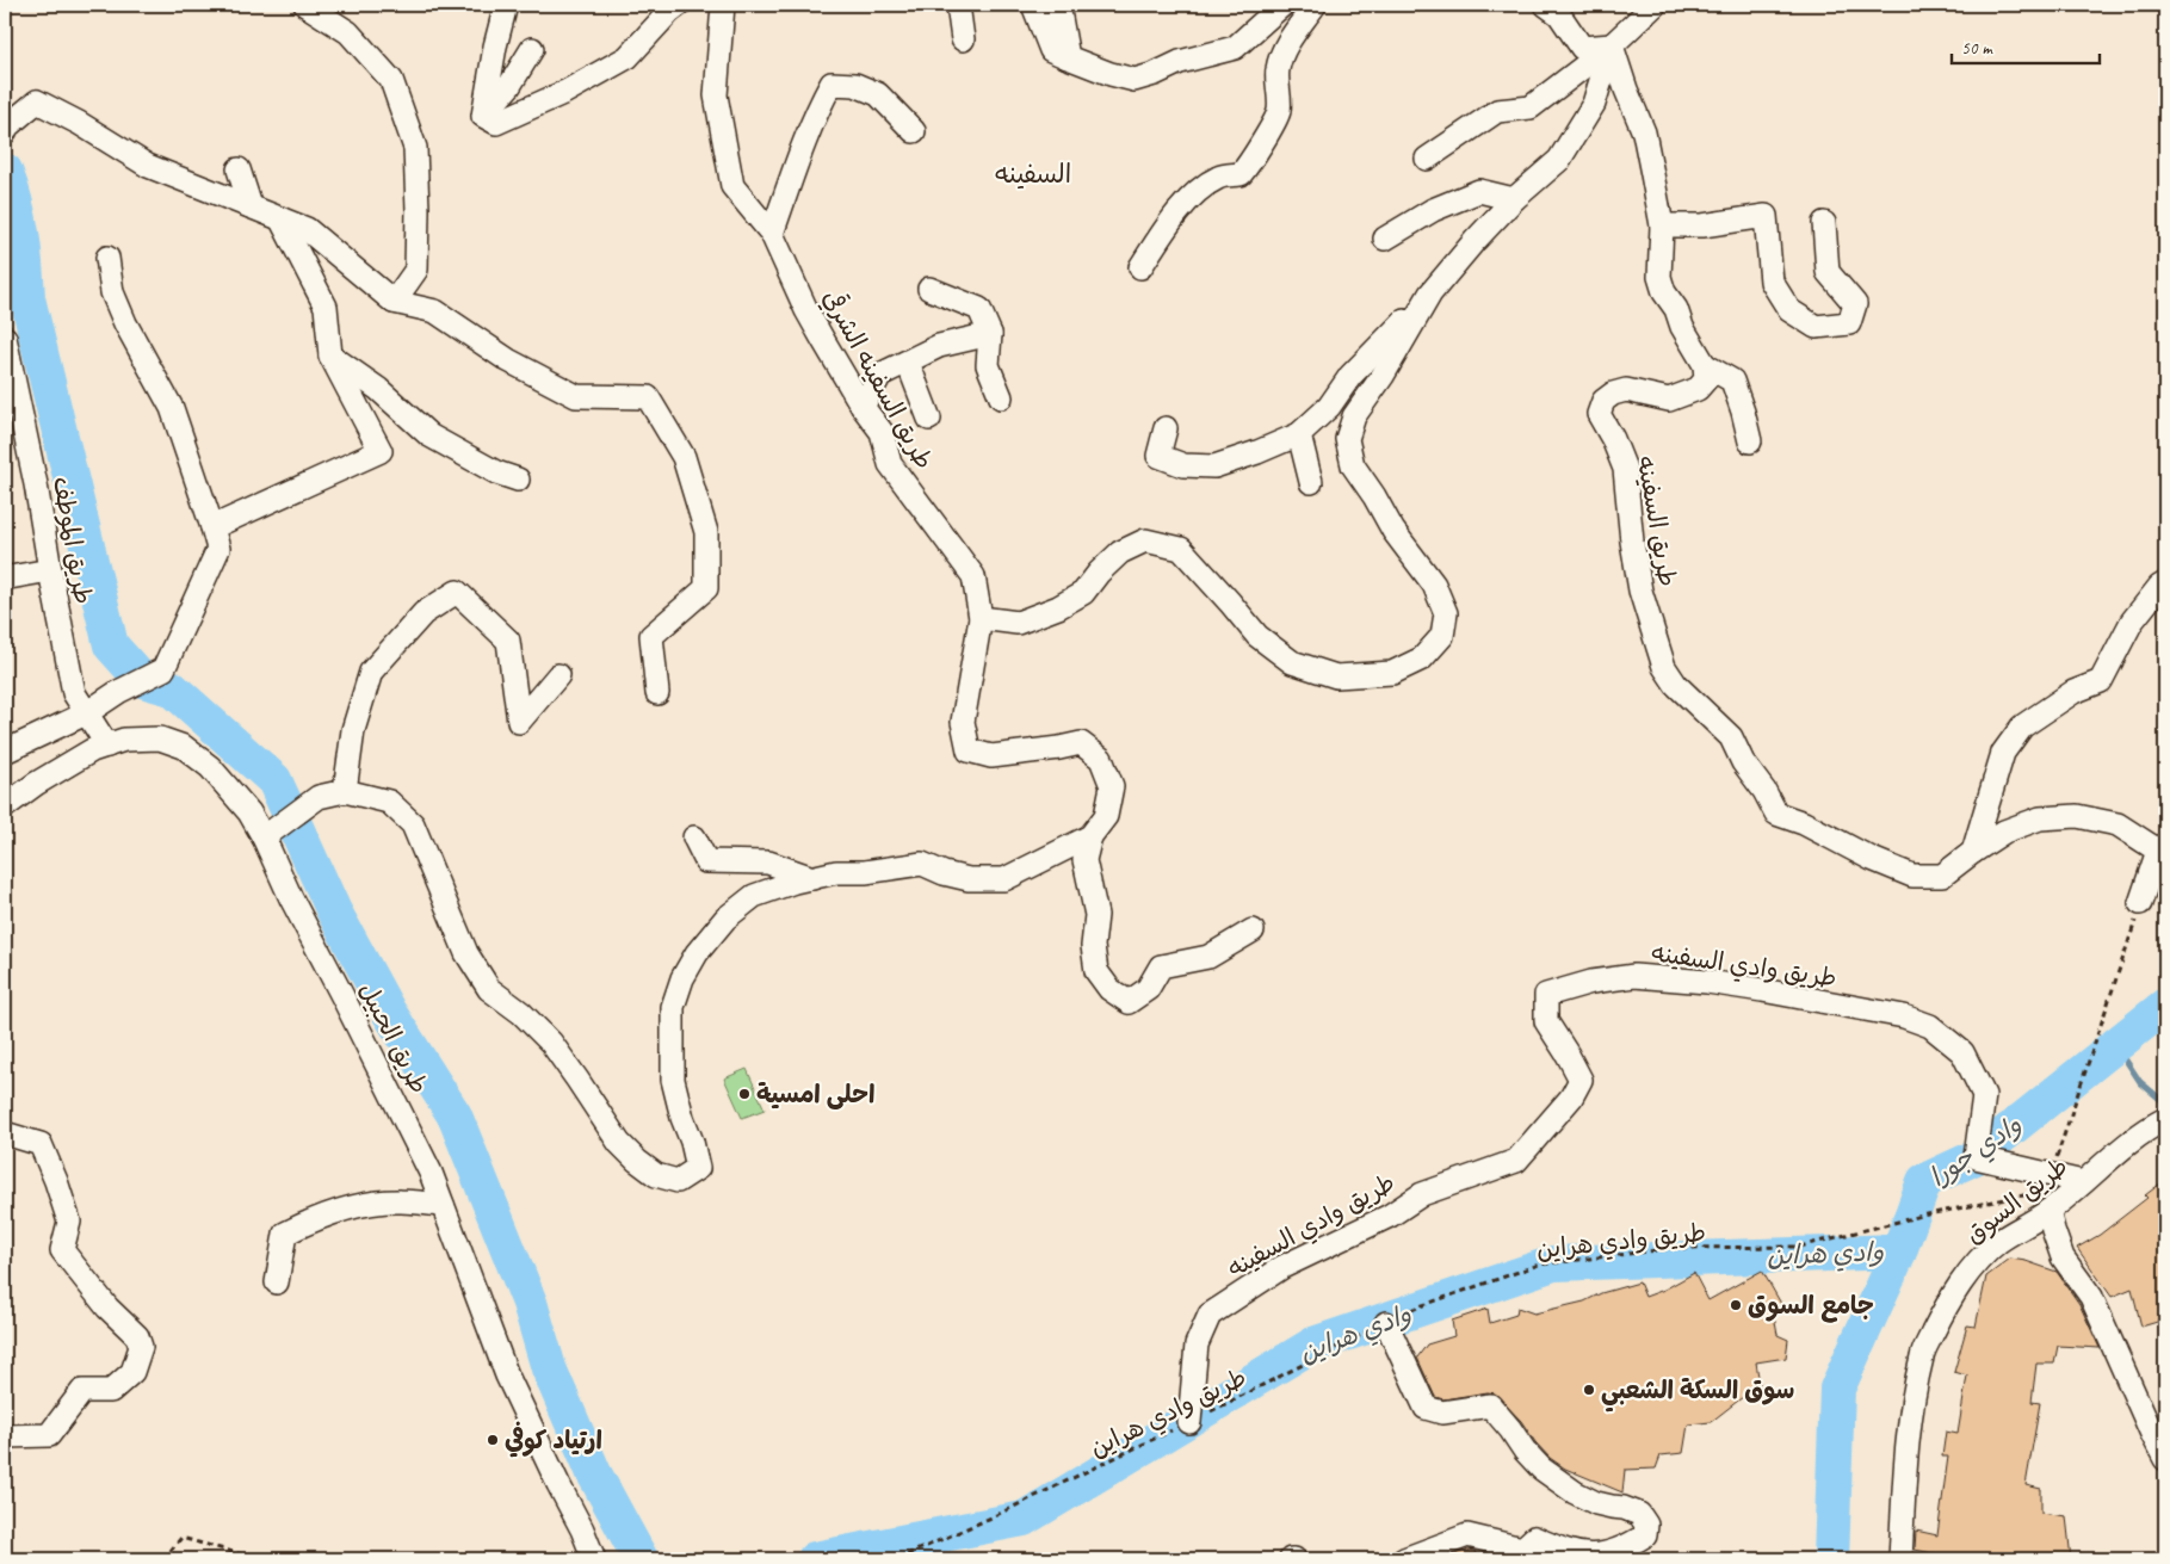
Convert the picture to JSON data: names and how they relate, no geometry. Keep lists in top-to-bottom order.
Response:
{
  "streets": {
    "street": [
      "طريق السفينه الشرقي",
      "طريق السفينه",
      "طريق الموطف",
      "طريق وادي السفينه",
      "طريق الحبيل",
      "طريق السوق"
    ],
    "path": ["طريق وادي هراين"]
  },
  "crossings": [
    ["طريق الموطف", "طريق الحبيل"],
    ["طريق وادي السفينه", "طريق السوق"],
    ["طريق وادي السفينه", "طريق وادي هراين"],
    ["طريق السوق", "طريق وادي هراين"]
  ],
  "districts": ["السفينه"],
  "water": ["وادي جورا", "وادي هراين"],
  "places": [
    "احلى امسية",
    "جامع السوق",
    "سوق السكة الشعبي",
    "ارتياد كوفي"
  ],
  "scale_bar": "50 m"
}
